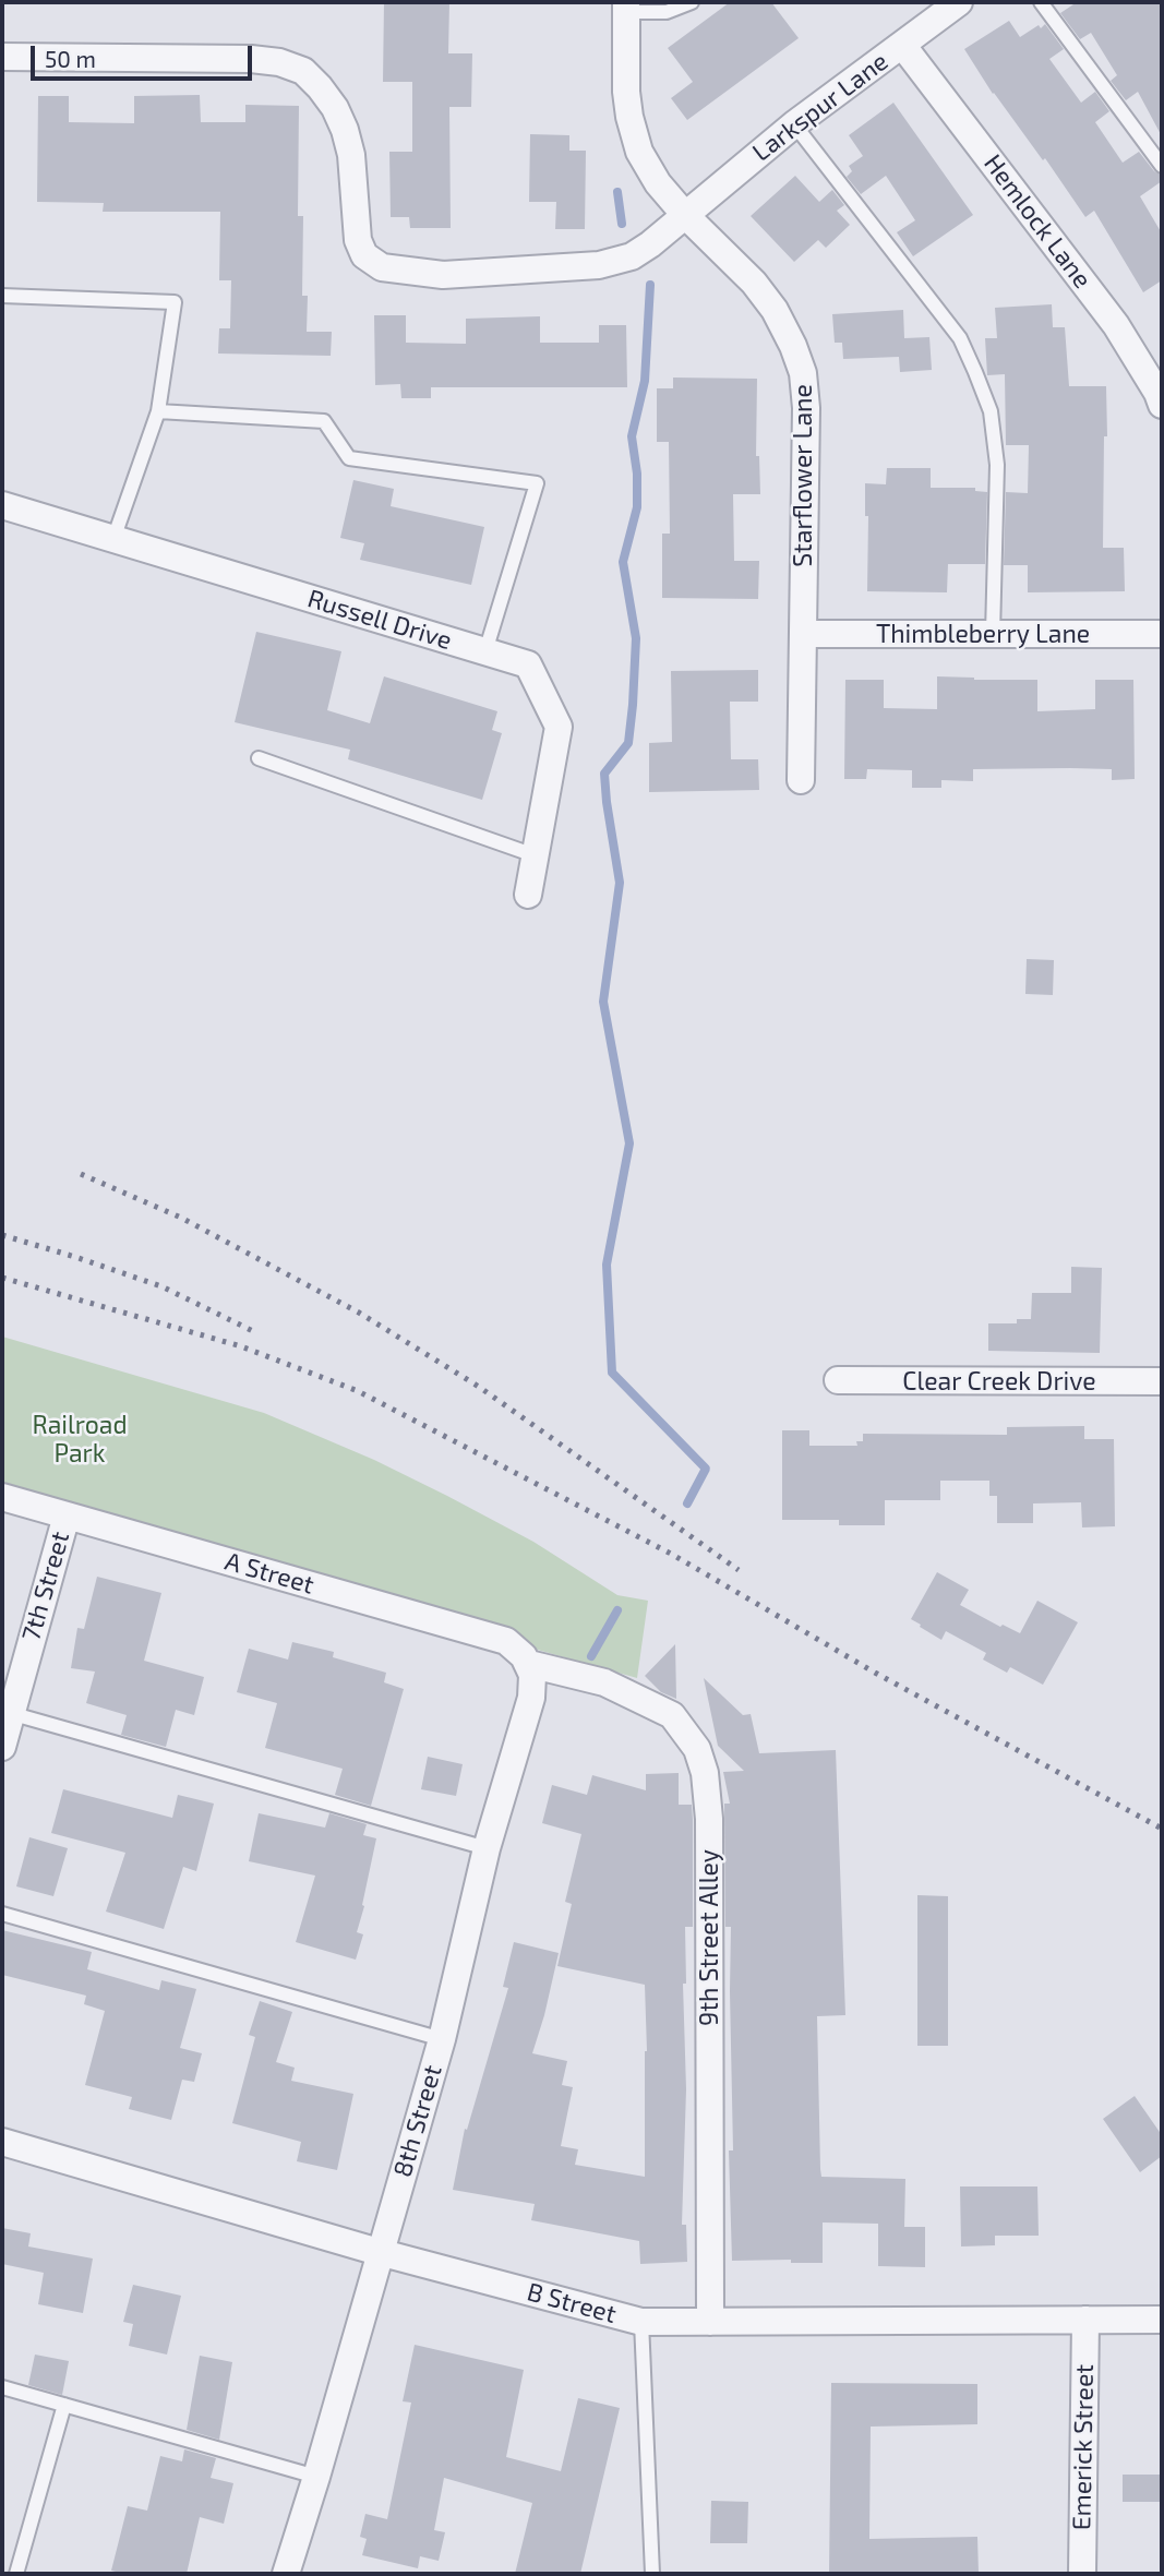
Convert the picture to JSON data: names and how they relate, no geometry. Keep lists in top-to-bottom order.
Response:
{
  "streets": {
    "street": [
      "Larkspur Lane",
      "Hemlock Lane",
      "Starflower Lane",
      "Russell Drive",
      "Thimbleberry Lane",
      "Clear Creek Drive",
      "A Street",
      "7th Street",
      "9th Street Alley",
      "8th Street",
      "B Street",
      "Emerick Street"
    ]
  },
  "crossings": [
    ["Larkspur Lane", "Hemlock Lane"],
    ["Larkspur Lane", "Starflower Lane"],
    ["Starflower Lane", "Thimbleberry Lane"],
    ["A Street", "7th Street"],
    ["A Street", "9th Street Alley"],
    ["A Street", "8th Street"],
    ["9th Street Alley", "8th Street"],
    ["9th Street Alley", "B Street"],
    ["8th Street", "B Street"],
    ["B Street", "Emerick Street"]
  ],
  "parks": ["Railroad Park"],
  "scale_bar": "50 m"
}
